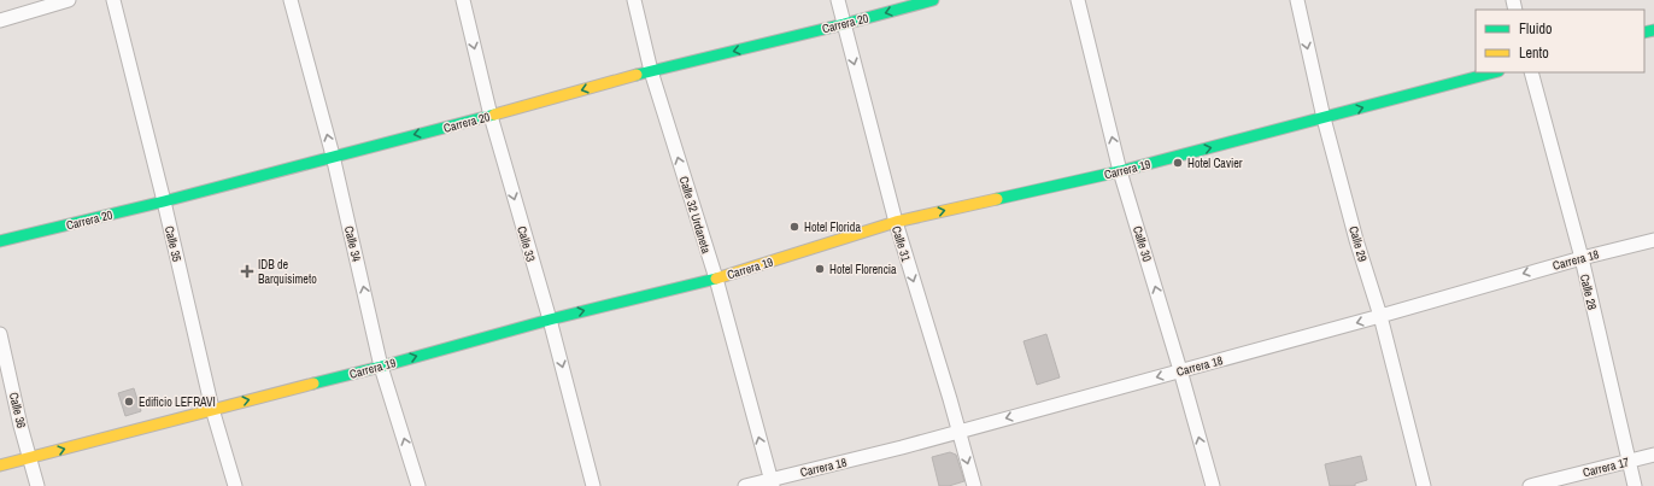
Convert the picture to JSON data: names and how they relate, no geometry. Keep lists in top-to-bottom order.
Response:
{
  "streets": {
    "street": [
      "Carrera 20",
      "Carrera 19",
      "Calle 32 Urdaneta",
      "Calle 35",
      "Calle 34",
      "Calle 33",
      "Calle 31",
      "Calle 30",
      "Calle 29",
      "Carrera 18",
      "Calle 28",
      "Calle 36",
      "Carrera 17"
    ]
  },
  "crossings": [
    ["Carrera 20", "Calle 32 Urdaneta"],
    ["Carrera 20", "Calle 35"],
    ["Carrera 20", "Calle 34"],
    ["Carrera 20", "Calle 33"],
    ["Carrera 20", "Calle 31"],
    ["Carrera 19", "Calle 32 Urdaneta"],
    ["Carrera 19", "Calle 35"],
    ["Carrera 19", "Calle 34"],
    ["Carrera 19", "Calle 33"],
    ["Carrera 19", "Calle 31"],
    ["Carrera 19", "Calle 30"],
    ["Carrera 19", "Calle 29"],
    ["Carrera 19", "Calle 36"],
    ["Calle 32 Urdaneta", "Carrera 18"],
    ["Calle 31", "Carrera 18"],
    ["Calle 30", "Carrera 18"],
    ["Calle 29", "Carrera 18"],
    ["Carrera 18", "Calle 28"],
    ["Calle 28", "Carrera 17"]
  ],
  "one_way": [
    "Carrera 20",
    "Carrera 19",
    "Calle 32 Urdaneta",
    "Calle 34",
    "Calle 33",
    "Calle 31",
    "Calle 30",
    "Carrera 18"
  ],
  "places": {
    "other": [
      "Hotel Cavier",
      "Hotel Florida",
      "Hotel Florencia",
      "Edificio LEFRAVI"
    ],
    "health": ["IDB de Barquisimeto"]
  },
  "legend": ["Fluido", "Lento"]
}
